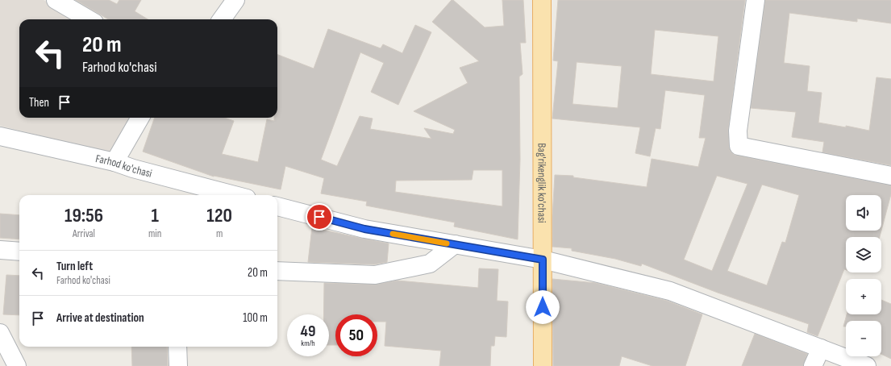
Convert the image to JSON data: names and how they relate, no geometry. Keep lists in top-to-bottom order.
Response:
{
  "streets": {
    "main road": ["Bag'rikenglik ko'chasi"],
    "street": ["Farhod ko'chasi"]
  },
  "page": {
    "turn": ["20 m", "Farhod ko'chasi"],
    "then": "Then",
    "map_buttons": ["+", "−"],
    "eta": [
      "19:56",
      "Arrival",
      "1",
      "min",
      "120",
      "m"
    ],
    "list": [
      {
        "name": "Turn left",
        "note": "Farhod ko'chasi",
        "value": "20 m"
      },
      {
        "name": "Arrive at destination",
        "value": "100 m"
      }
    ],
    "speed": "49 km/h",
    "limit": "50"
  }
}
